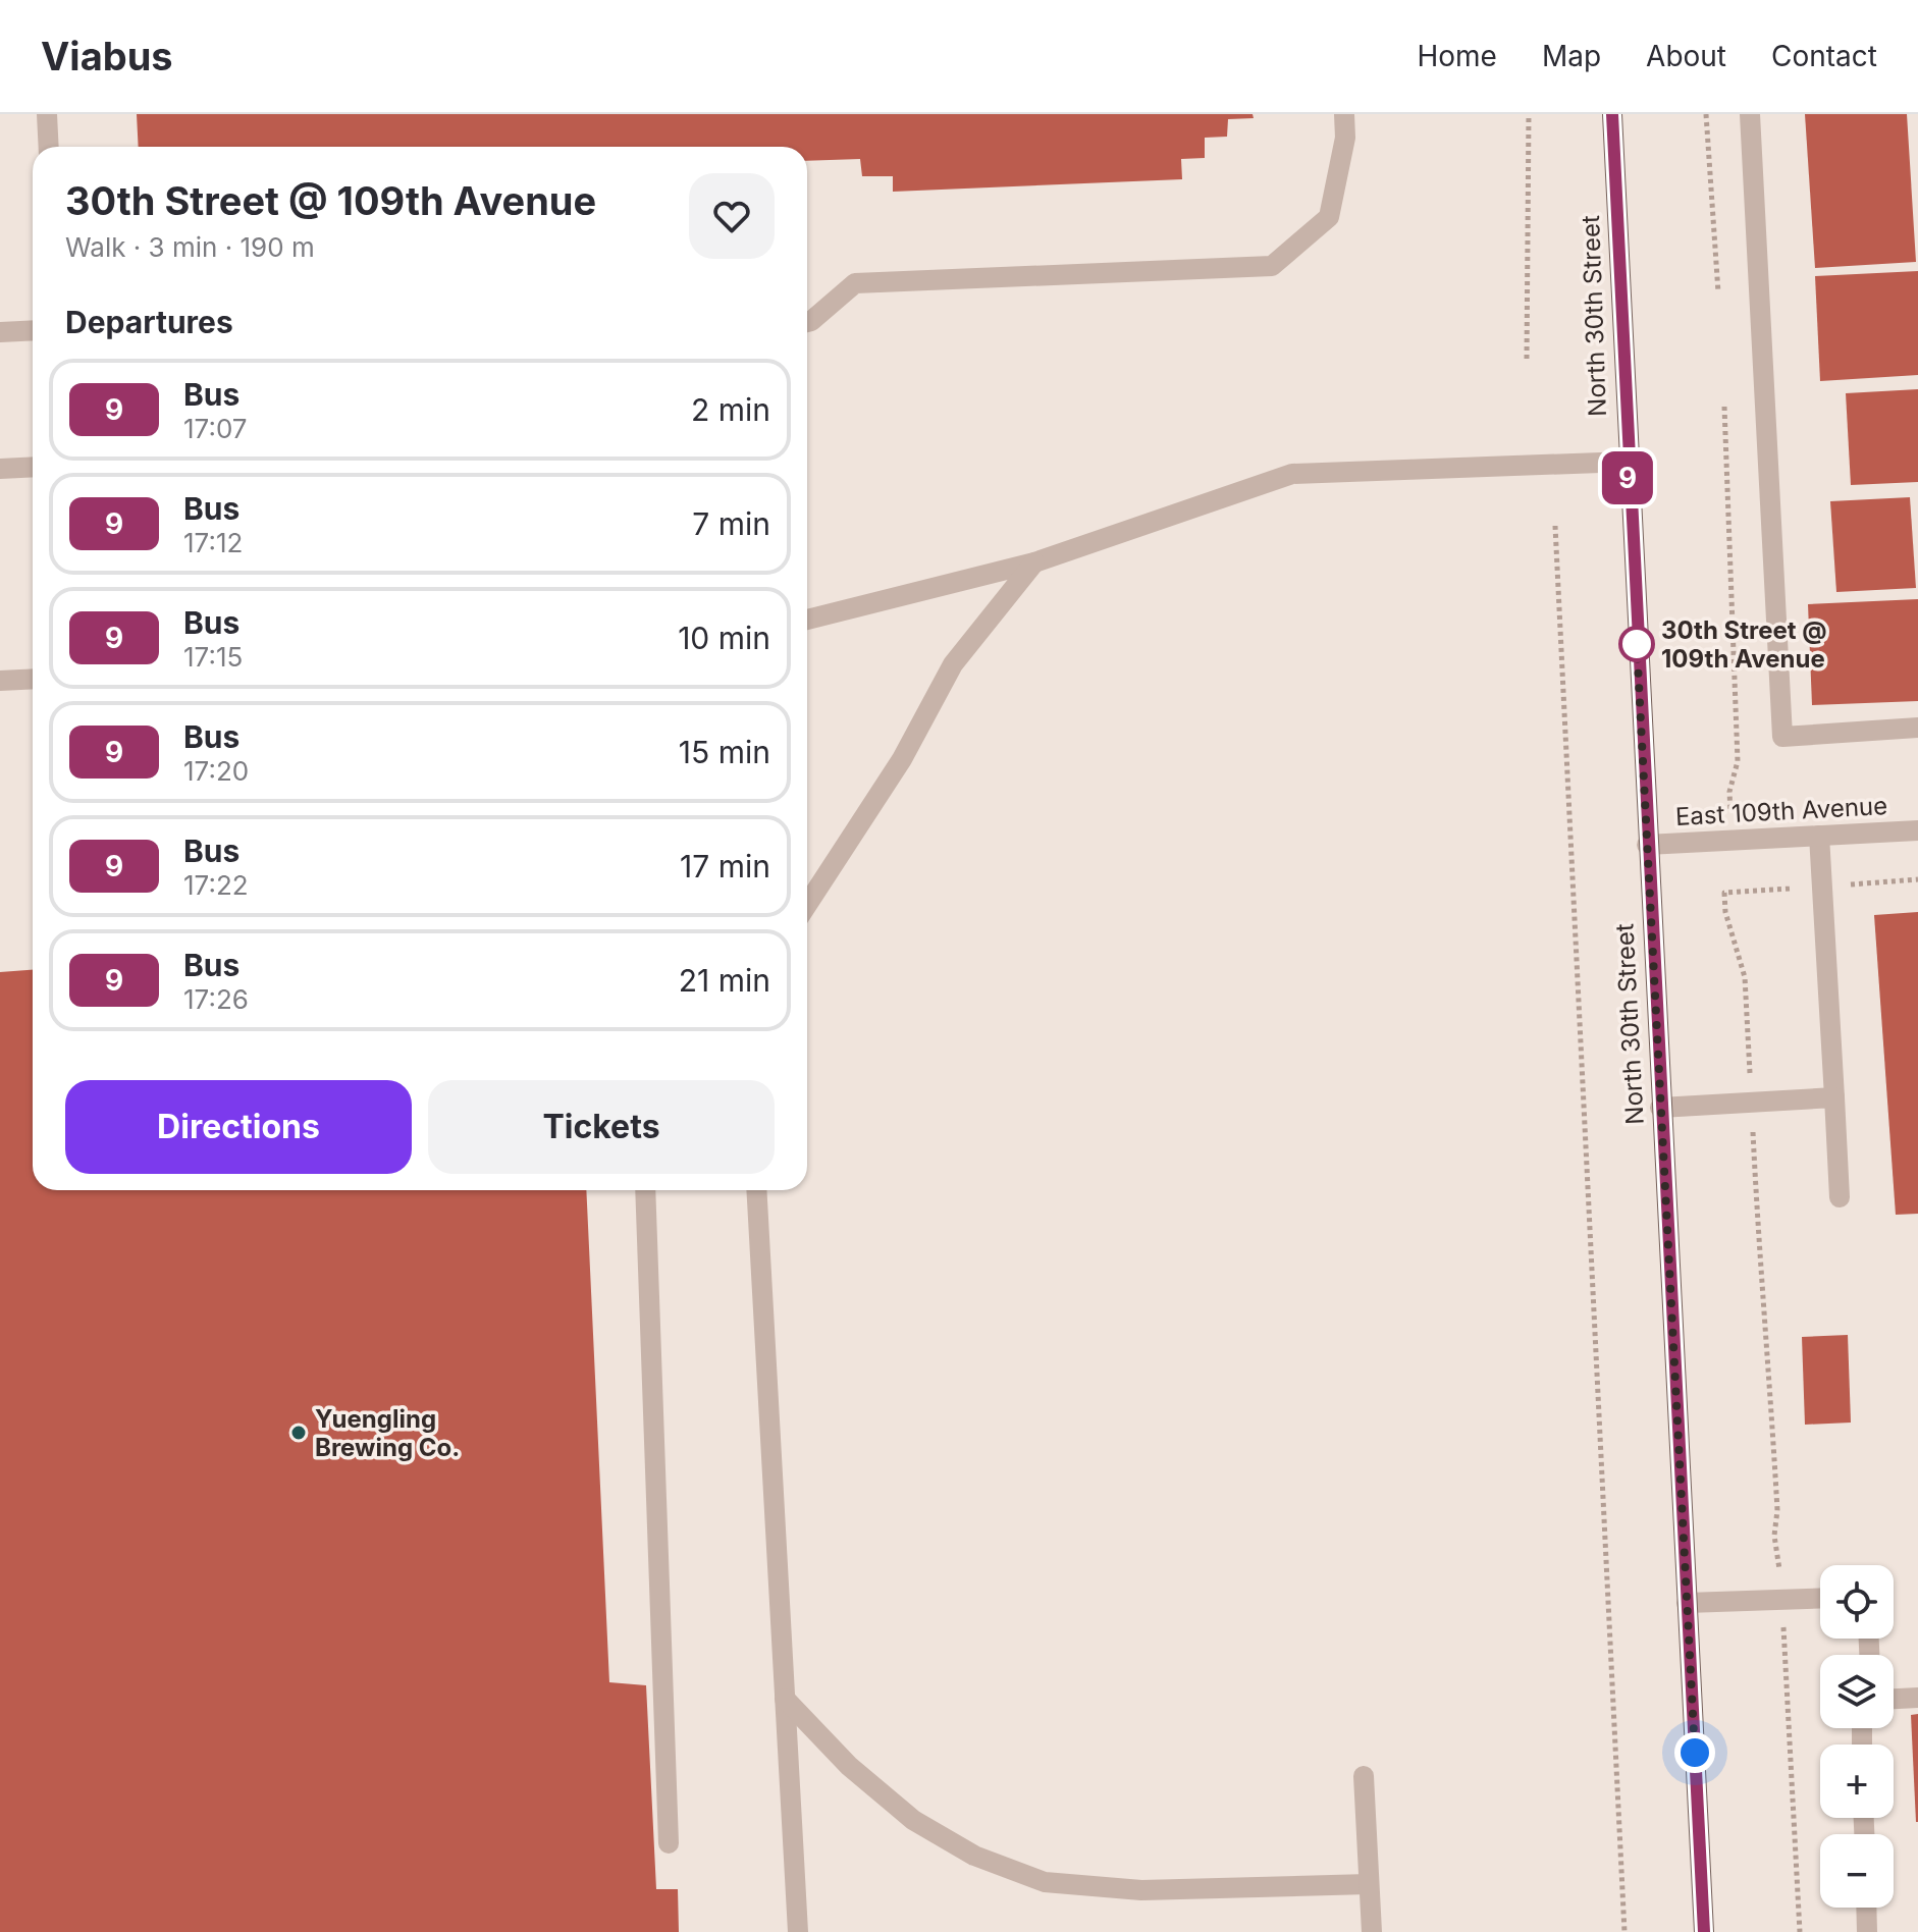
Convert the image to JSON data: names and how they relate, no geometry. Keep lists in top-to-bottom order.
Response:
{
  "streets": {
    "main road": ["North 30th Street"],
    "street": ["East 109th Avenue"]
  },
  "crossings": [
    ["North 30th Street", "East 109th Avenue"]
  ],
  "places": ["30th Street @ 109th Avenue", "Yuengling Brewing Co."],
  "lines": ["bus line 9"],
  "page": {
    "header": "Viabus",
    "nav": [
      "Home",
      "Map",
      "About",
      "Contact"
    ],
    "on_map": "9",
    "heading": [
      ["30th Street @ 109th Avenue", "Walk · 3 min · 190 m"],
      "Departures"
    ],
    "list": [
      {
        "mark": "9",
        "name": "Bus",
        "note": "17:07",
        "value": "2 min"
      },
      {
        "mark": "9",
        "name": "Bus",
        "note": "17:12",
        "value": "7 min"
      },
      {
        "mark": "9",
        "name": "Bus",
        "note": "17:15",
        "value": "10 min"
      },
      {
        "mark": "9",
        "name": "Bus",
        "note": "17:20",
        "value": "15 min"
      },
      {
        "mark": "9",
        "name": "Bus",
        "note": "17:22",
        "value": "17 min"
      },
      {
        "mark": "9",
        "name": "Bus",
        "note": "17:26",
        "value": "21 min"
      }
    ],
    "buttons": ["Directions", "Tickets"],
    "map_buttons": ["+", "−"]
  }
}
